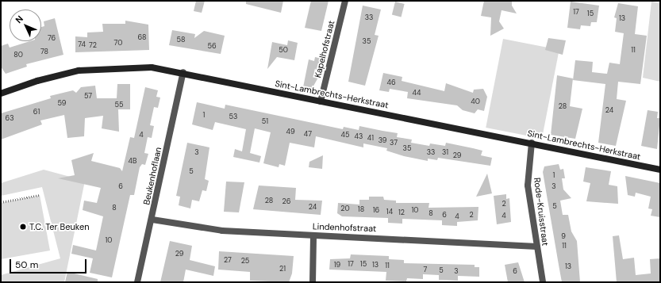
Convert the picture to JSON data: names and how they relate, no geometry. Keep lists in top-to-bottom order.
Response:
{
  "streets": {
    "street": [
      "Kapelhofstraat",
      "Sint-Lambrechts-Herkstraat",
      "Beukenhoflaan",
      "Rode-Kruisstraat",
      "Lindenhofstraat"
    ]
  },
  "crossings": [
    ["Kapelhofstraat", "Sint-Lambrechts-Herkstraat"],
    ["Sint-Lambrechts-Herkstraat", "Beukenhoflaan"],
    ["Sint-Lambrechts-Herkstraat", "Rode-Kruisstraat"],
    ["Beukenhoflaan", "Lindenhofstraat"],
    ["Rode-Kruisstraat", "Lindenhofstraat"]
  ],
  "places": ["T.C. Ter Beuken"],
  "house_numbers": [
    "17",
    "15",
    "33",
    "13",
    "68",
    "76",
    "58",
    "35",
    "70",
    "74",
    "72",
    "56",
    "50",
    "11",
    "78",
    "80",
    "46",
    "44",
    "57",
    "40",
    "59",
    "55",
    "28",
    "24",
    "61",
    "1",
    "53",
    "63",
    "51",
    "49",
    "47",
    "4",
    "45",
    "43",
    "41",
    "39",
    "37",
    "35",
    "3",
    "33",
    "31",
    "29",
    "4B",
    "5",
    "1",
    "6",
    "3",
    "28",
    "26",
    "2",
    "5",
    "24",
    "8",
    "20",
    "18",
    "16",
    "10",
    "14",
    "12",
    "8",
    "6",
    "2",
    "4",
    "4",
    "9",
    "10",
    "11",
    "29",
    "27",
    "25",
    "17",
    "15",
    "19",
    "13",
    "11",
    "13",
    "21",
    "7",
    "5",
    "3",
    "6"
  ],
  "scale_bar": "50 m",
  "north": "top left"
}
